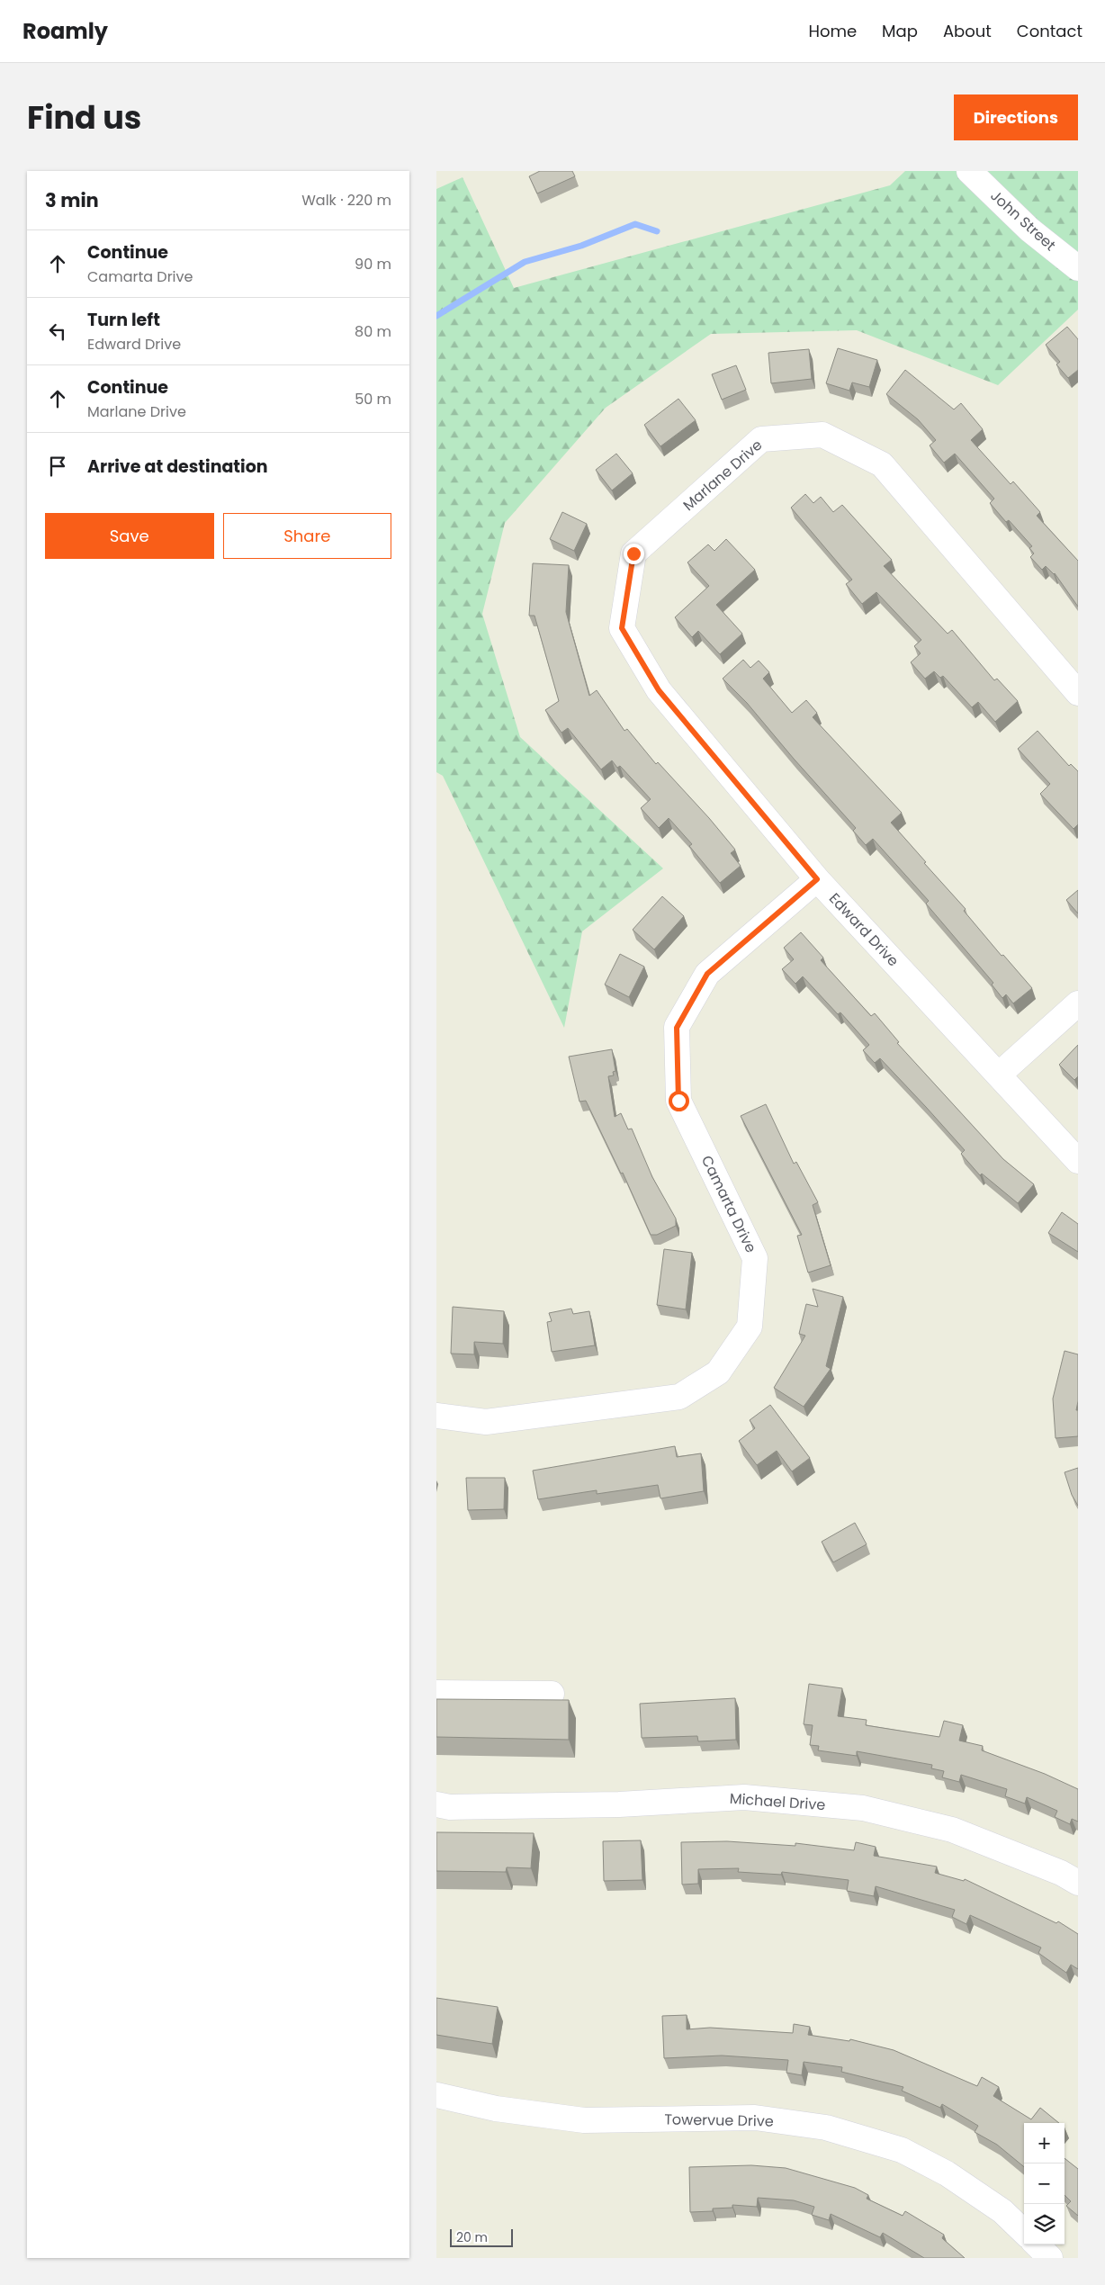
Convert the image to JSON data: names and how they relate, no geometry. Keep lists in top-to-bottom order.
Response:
{
  "streets": {
    "street": [
      "John Street",
      "Marlane Drive",
      "Edward Drive",
      "Camarta Drive",
      "Michael Drive",
      "Towervue Drive"
    ]
  },
  "crossings": [
    ["Marlane Drive", "Edward Drive"],
    ["Edward Drive", "Camarta Drive"]
  ],
  "scale_bar": "20 m",
  "page": {
    "header": "Roamly",
    "nav": [
      "Home",
      "Map",
      "About",
      "Contact"
    ],
    "title": "Find us",
    "buttons": [
      "Directions",
      ["Save", "Share"]
    ],
    "heading": ["3 min", "Walk · 220 m"],
    "list": [
      ["Continue", "Camarta Drive", "90 m"],
      ["Turn left", "Edward Drive", "80 m"],
      ["Continue", "Marlane Drive", "50 m"],
      "Arrive at destination"
    ],
    "map_buttons": ["+", "−"],
    "scale": "20 m"
  }
}
